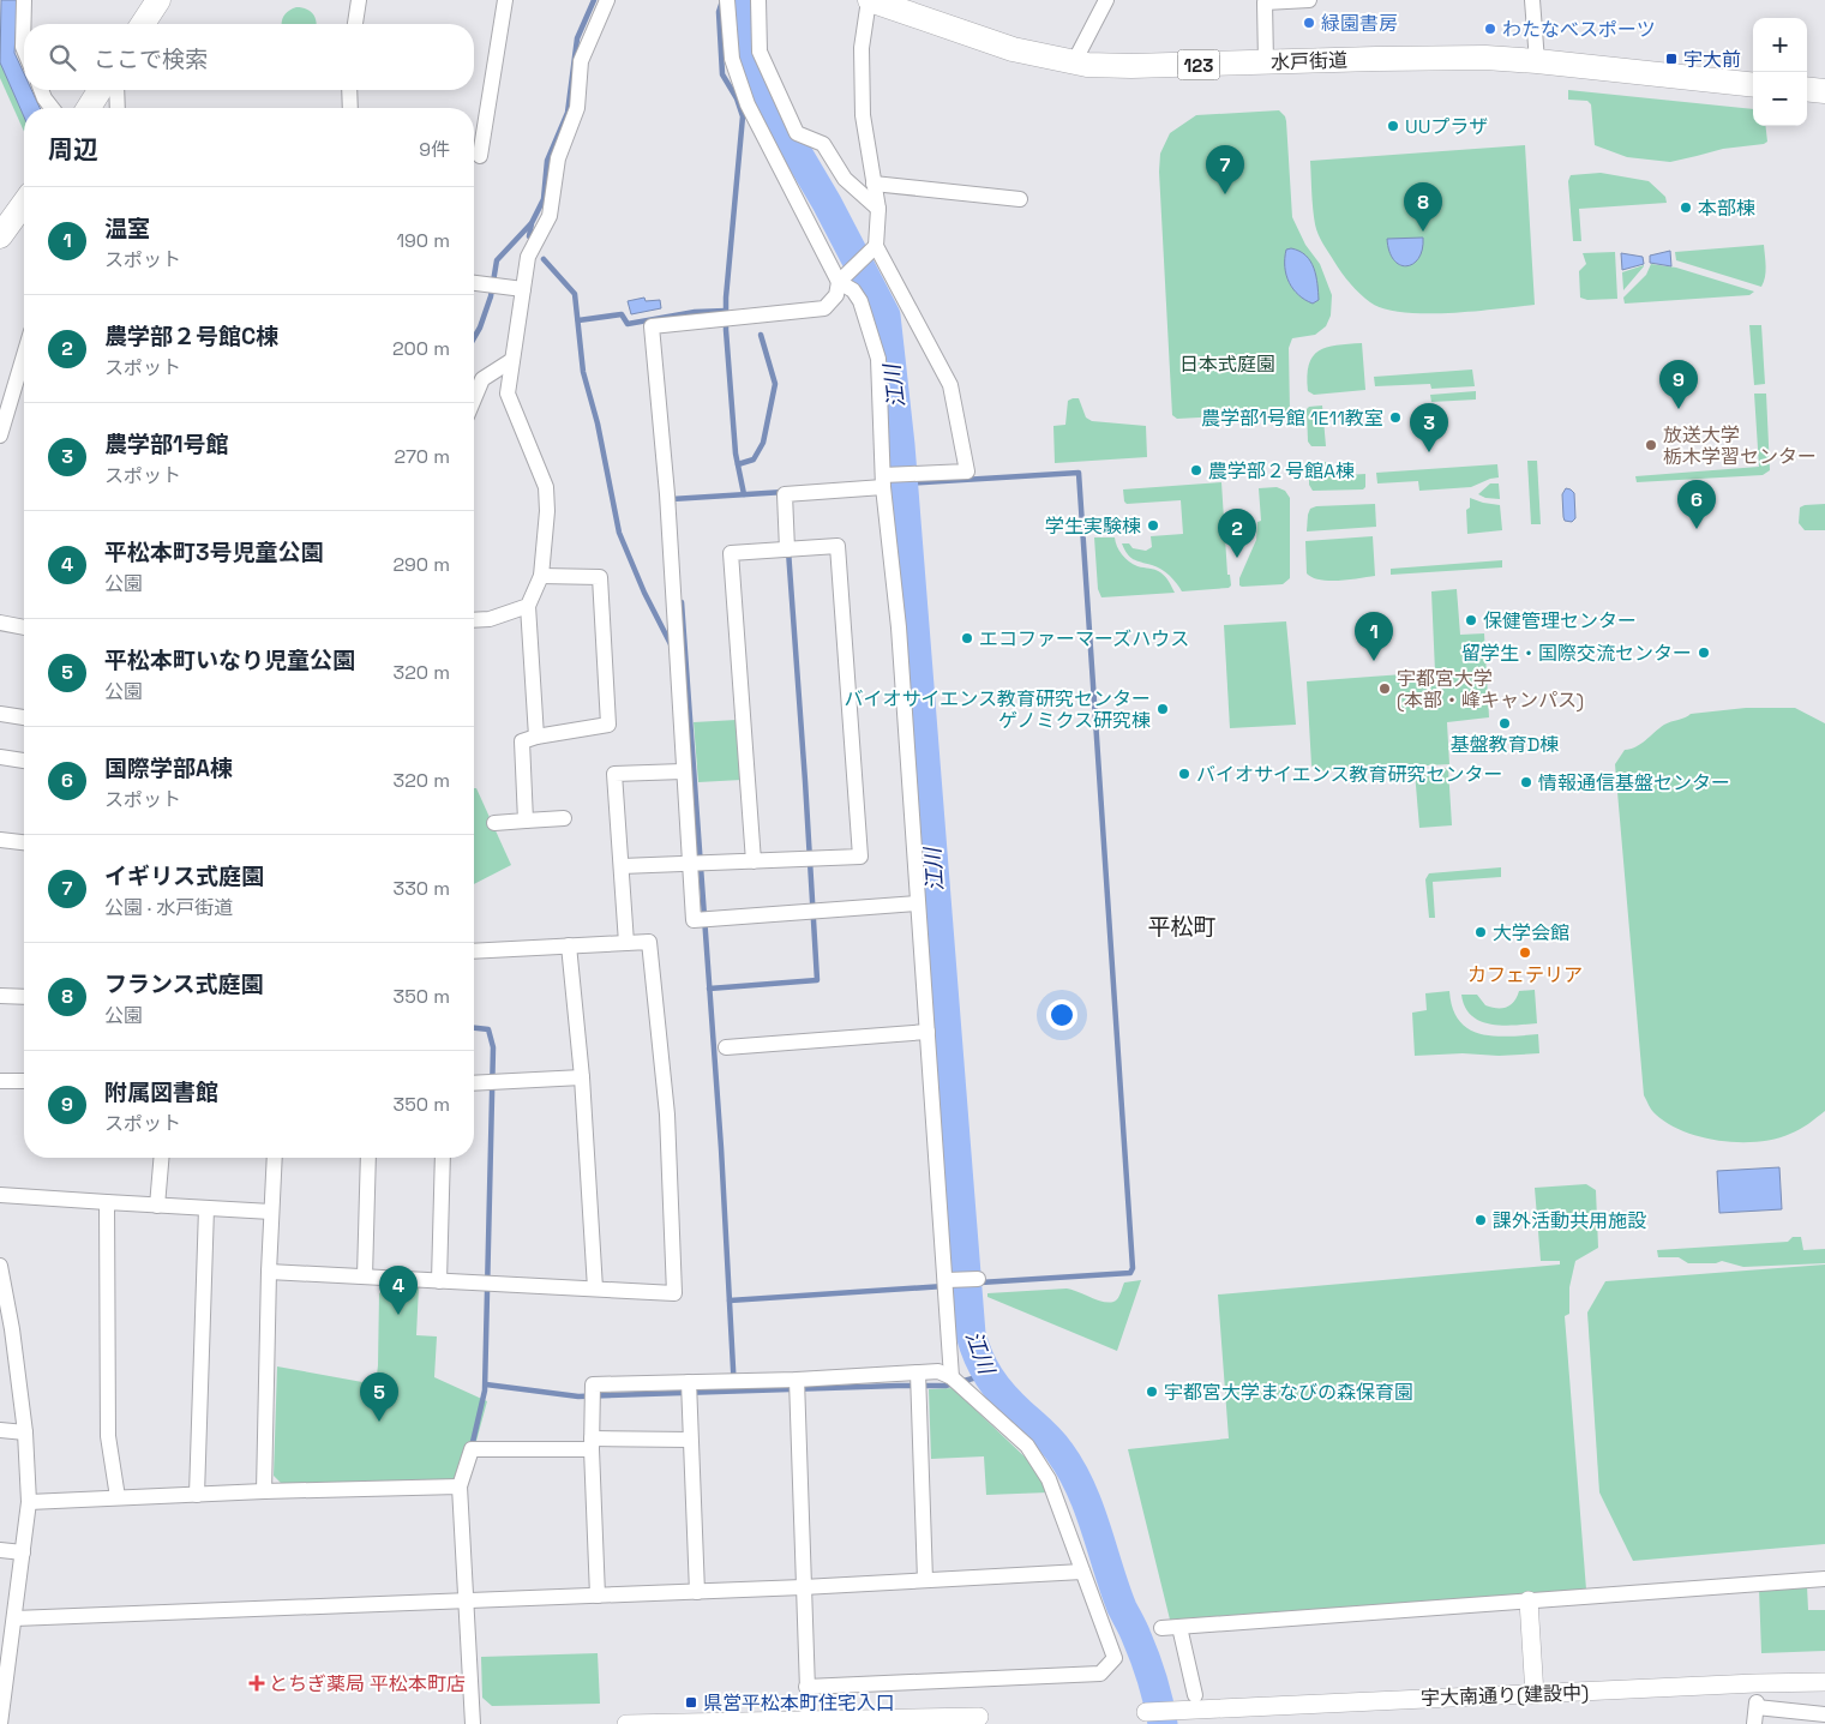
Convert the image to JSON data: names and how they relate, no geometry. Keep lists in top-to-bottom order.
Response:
{
  "streets": {
    "highway": ["水戸街道", "123"],
    "street": ["宇大南通り(建設中)"]
  },
  "districts": ["平松町"],
  "water": ["江川"],
  "parks": ["日本式庭園"],
  "places": {
    "other": [
      "緑園書房",
      "わたなべスポーツ",
      "UUプラザ",
      "本部棟",
      "農学部1号館 1E11教室",
      "放送大学 栃木学習センター",
      "農学部２号館A棟",
      "学生実験棟",
      "保健管理センター",
      "エコファーマーズハウス",
      "留学生・国際交流センター",
      "宇都宮大学 (本部・峰キャンパス)",
      "バイオサイエンス教育研究センター ゲノミクス研究棟",
      "基盤教育D棟",
      "バイオサイエンス教育研究センター",
      "情報通信基盤センター",
      "大学会館",
      "カフェテリア",
      "課外活動共用施設",
      "宇都宮大学まなびの森保育園"
    ],
    "transit": ["宇大前", "県営平松本町住宅入口"],
    "health": ["とちぎ薬局 平松本町店"]
  },
  "page": {
    "map_buttons": ["+", "−"],
    "search": "ここで検索",
    "heading": ["周辺", "9件"],
    "pins": [
      "7",
      "8",
      "9",
      "3",
      "6",
      "2",
      "1",
      "4",
      "5"
    ],
    "list": [
      {
        "mark": "1",
        "name": "温室",
        "note": "スポット",
        "value": "190 m"
      },
      {
        "mark": "2",
        "name": "農学部２号館C棟",
        "note": "スポット",
        "value": "200 m"
      },
      {
        "mark": "3",
        "name": "農学部1号館",
        "note": "スポット",
        "value": "270 m"
      },
      {
        "mark": "4",
        "name": "平松本町3号児童公園",
        "note": "公園",
        "value": "290 m"
      },
      {
        "mark": "5",
        "name": "平松本町いなり児童公園",
        "note": "公園",
        "value": "320 m"
      },
      {
        "mark": "6",
        "name": "国際学部A棟",
        "note": "スポット",
        "value": "320 m"
      },
      {
        "mark": "7",
        "name": "イギリス式庭園",
        "note": "公園 · 水戸街道",
        "value": "330 m"
      },
      {
        "mark": "8",
        "name": "フランス式庭園",
        "note": "公園",
        "value": "350 m"
      },
      {
        "mark": "9",
        "name": "附属図書館",
        "note": "スポット",
        "value": "350 m"
      }
    ]
  }
}
